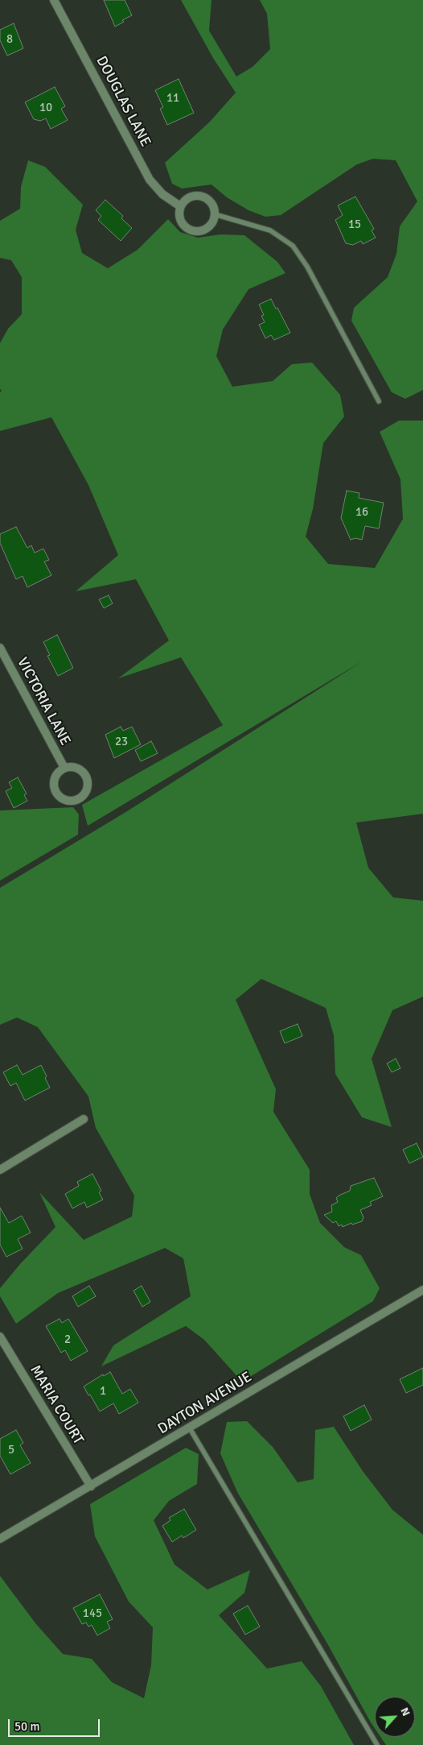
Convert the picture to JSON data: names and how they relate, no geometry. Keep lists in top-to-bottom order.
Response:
{
  "streets": {
    "street": [
      "DOUGLAS LANE",
      "VICTORIA LANE",
      "DAYTON AVENUE",
      "MARIA COURT"
    ]
  },
  "crossings": [
    ["DAYTON AVENUE", "MARIA COURT"]
  ],
  "house_numbers": [
    "8",
    "11",
    "10",
    "15",
    "16",
    "23",
    "2",
    "1",
    "5",
    "145"
  ],
  "scale_bar": "50 m",
  "north": "top right"
}
